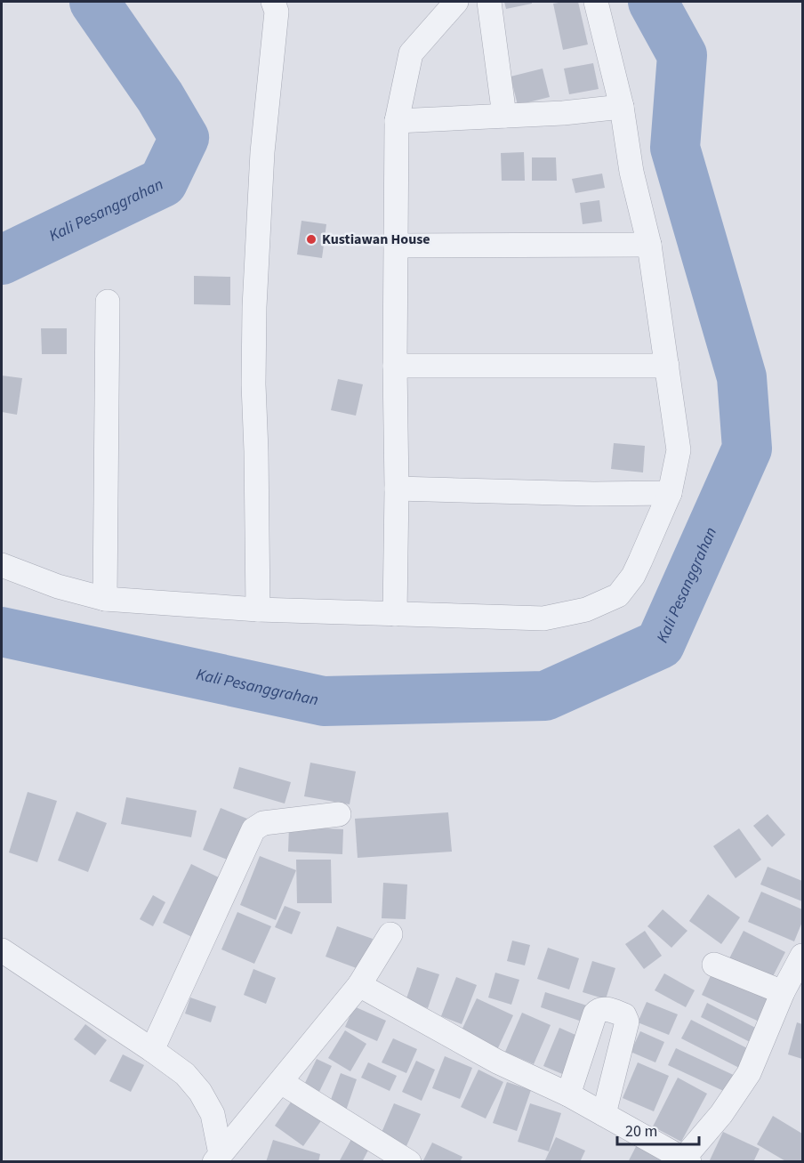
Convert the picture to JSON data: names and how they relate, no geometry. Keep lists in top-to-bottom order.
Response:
{
  "water": ["Kali Pesanggrahan"],
  "places": ["Kustiawan House"],
  "scale_bar": "20 m"
}
